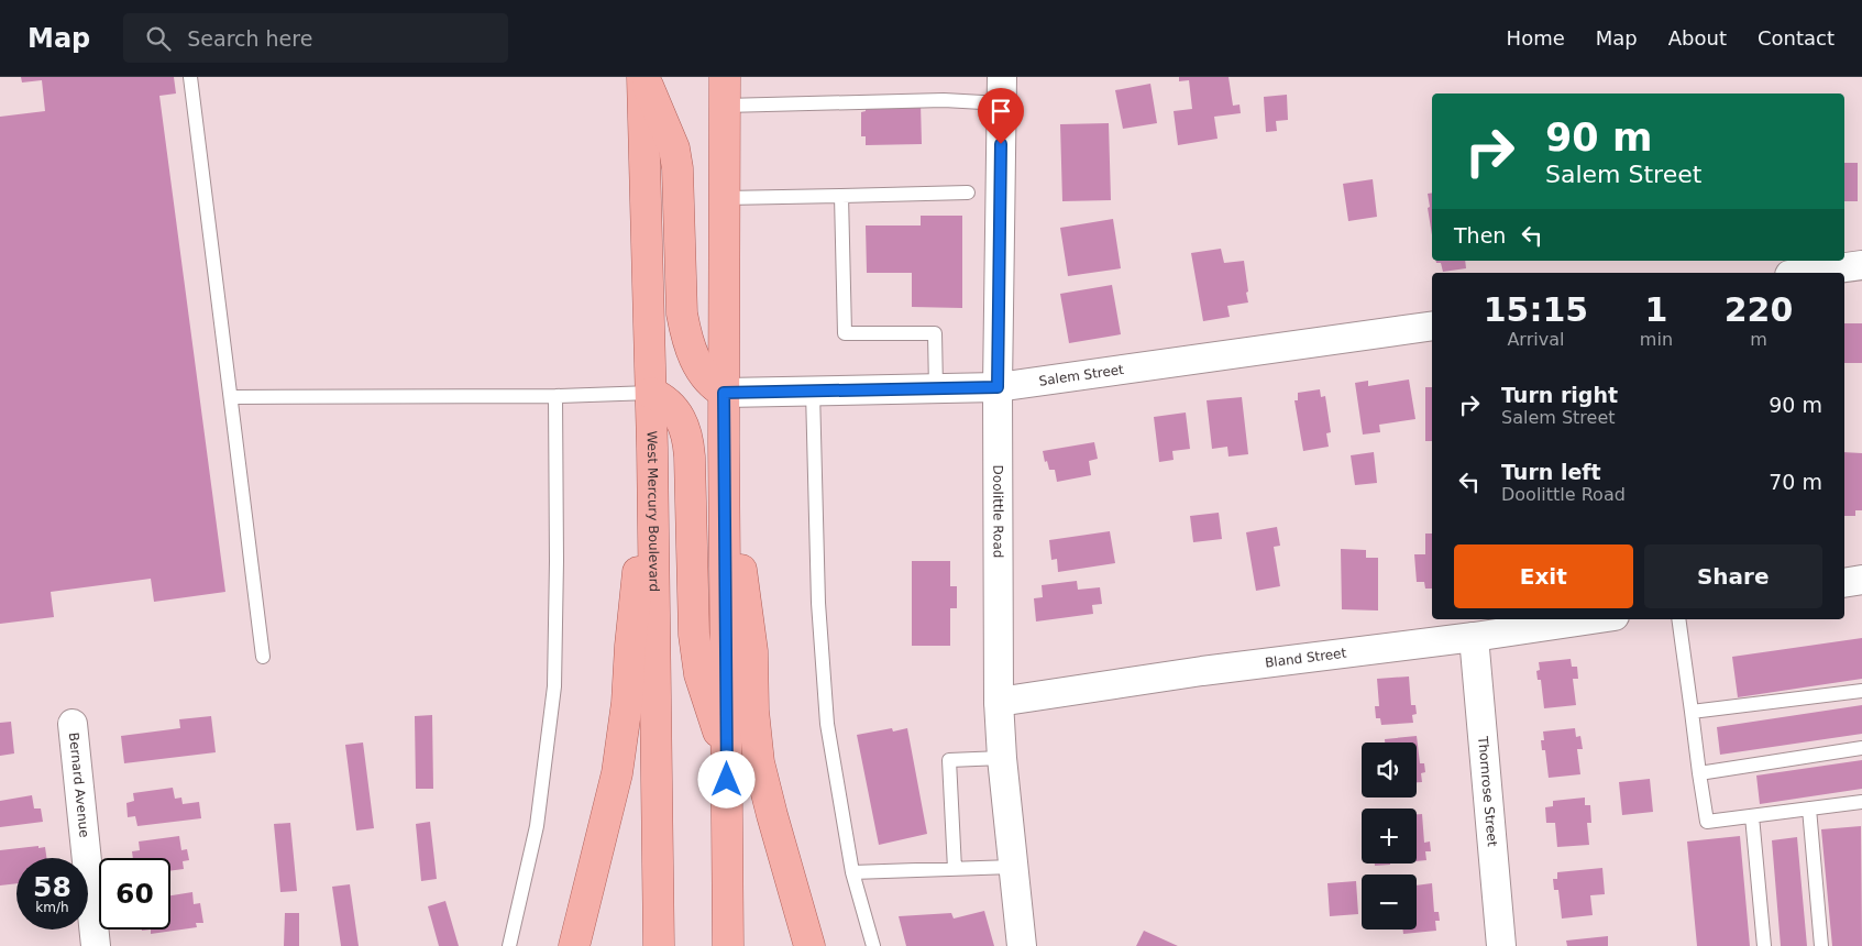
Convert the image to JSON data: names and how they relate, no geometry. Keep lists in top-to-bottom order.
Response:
{
  "streets": {
    "main road": ["West Mercury Boulevard"],
    "street": [
      "Salem Street",
      "Doolittle Road",
      "Bland Street",
      "Bernard Avenue",
      "Thornrose Street"
    ]
  },
  "crossings": [
    ["Salem Street", "Doolittle Road"],
    ["Doolittle Road", "Bland Street"],
    ["Bland Street", "Thornrose Street"]
  ],
  "page": {
    "header": "Map",
    "search": "Search here",
    "nav": [
      "Home",
      "Map",
      "About",
      "Contact"
    ],
    "turn": ["90 m", "Salem Street"],
    "then": "Then",
    "eta": [
      "15:15",
      "Arrival",
      "1",
      "min",
      "220",
      "m"
    ],
    "list": [
      {
        "name": "Turn right",
        "note": "Salem Street",
        "value": "90 m"
      },
      {
        "name": "Turn left",
        "note": "Doolittle Road",
        "value": "70 m"
      }
    ],
    "buttons": ["Exit", "Share"],
    "map_buttons": ["+", "−"],
    "speed": "58 km/h",
    "limit": "60"
  }
}
